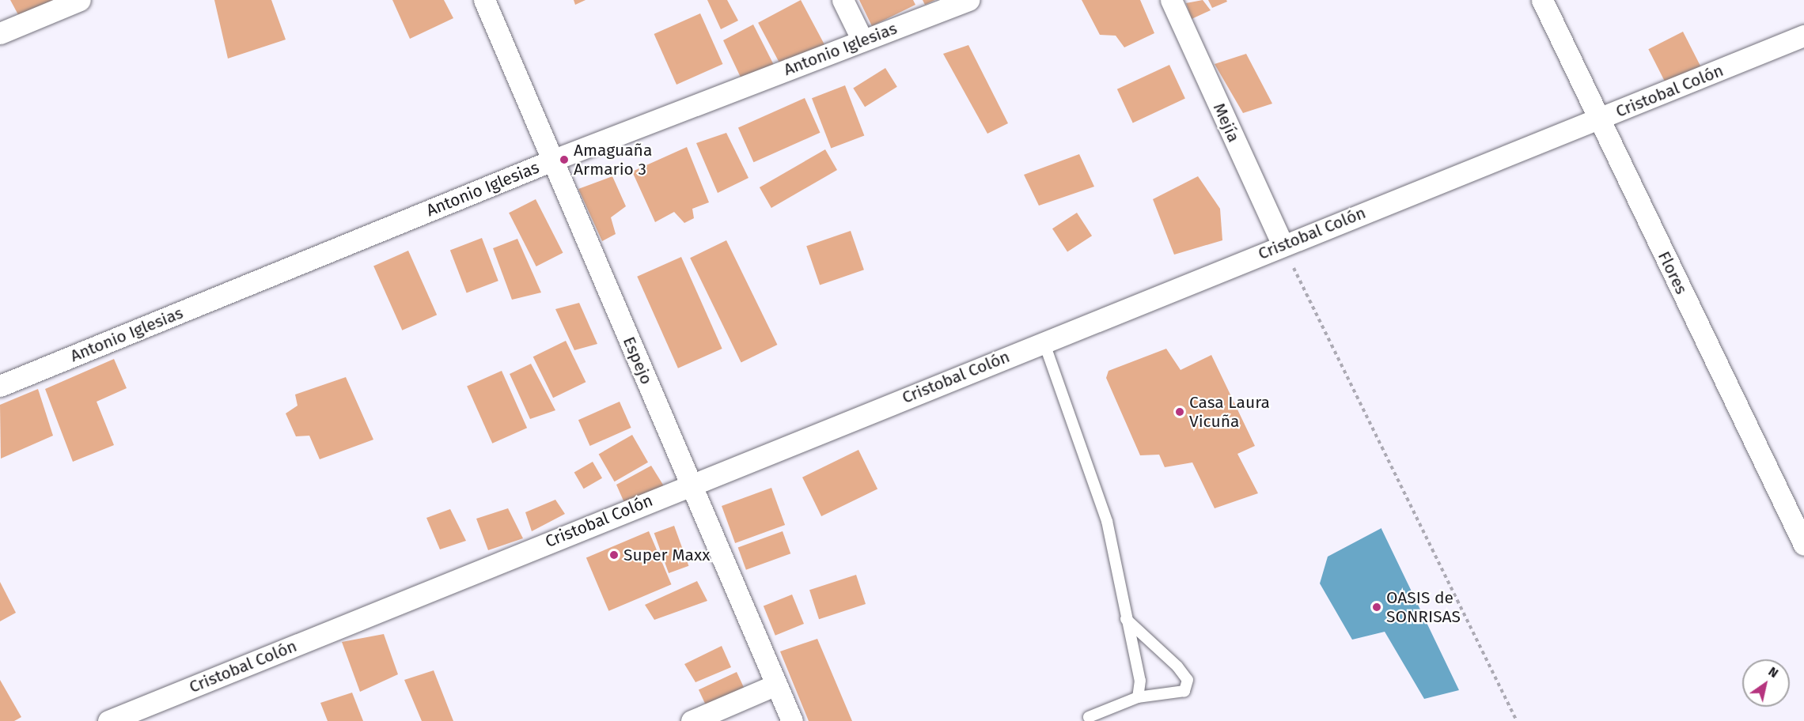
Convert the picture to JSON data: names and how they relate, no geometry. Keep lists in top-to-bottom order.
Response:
{
  "streets": {
    "street": [
      "Antonio Iglesias",
      "Cristobal Colón",
      "Mejía",
      "Flores",
      "Espejo"
    ]
  },
  "crossings": [
    ["Antonio Iglesias", "Espejo"],
    ["Cristobal Colón", "Mejía"],
    ["Cristobal Colón", "Flores"],
    ["Cristobal Colón", "Espejo"]
  ],
  "places": [
    "Amaguaña Armario 3",
    "Casa Laura Vicuña",
    "Super Maxx",
    "OASIS de SONRISAS"
  ],
  "north": "top right"
}
